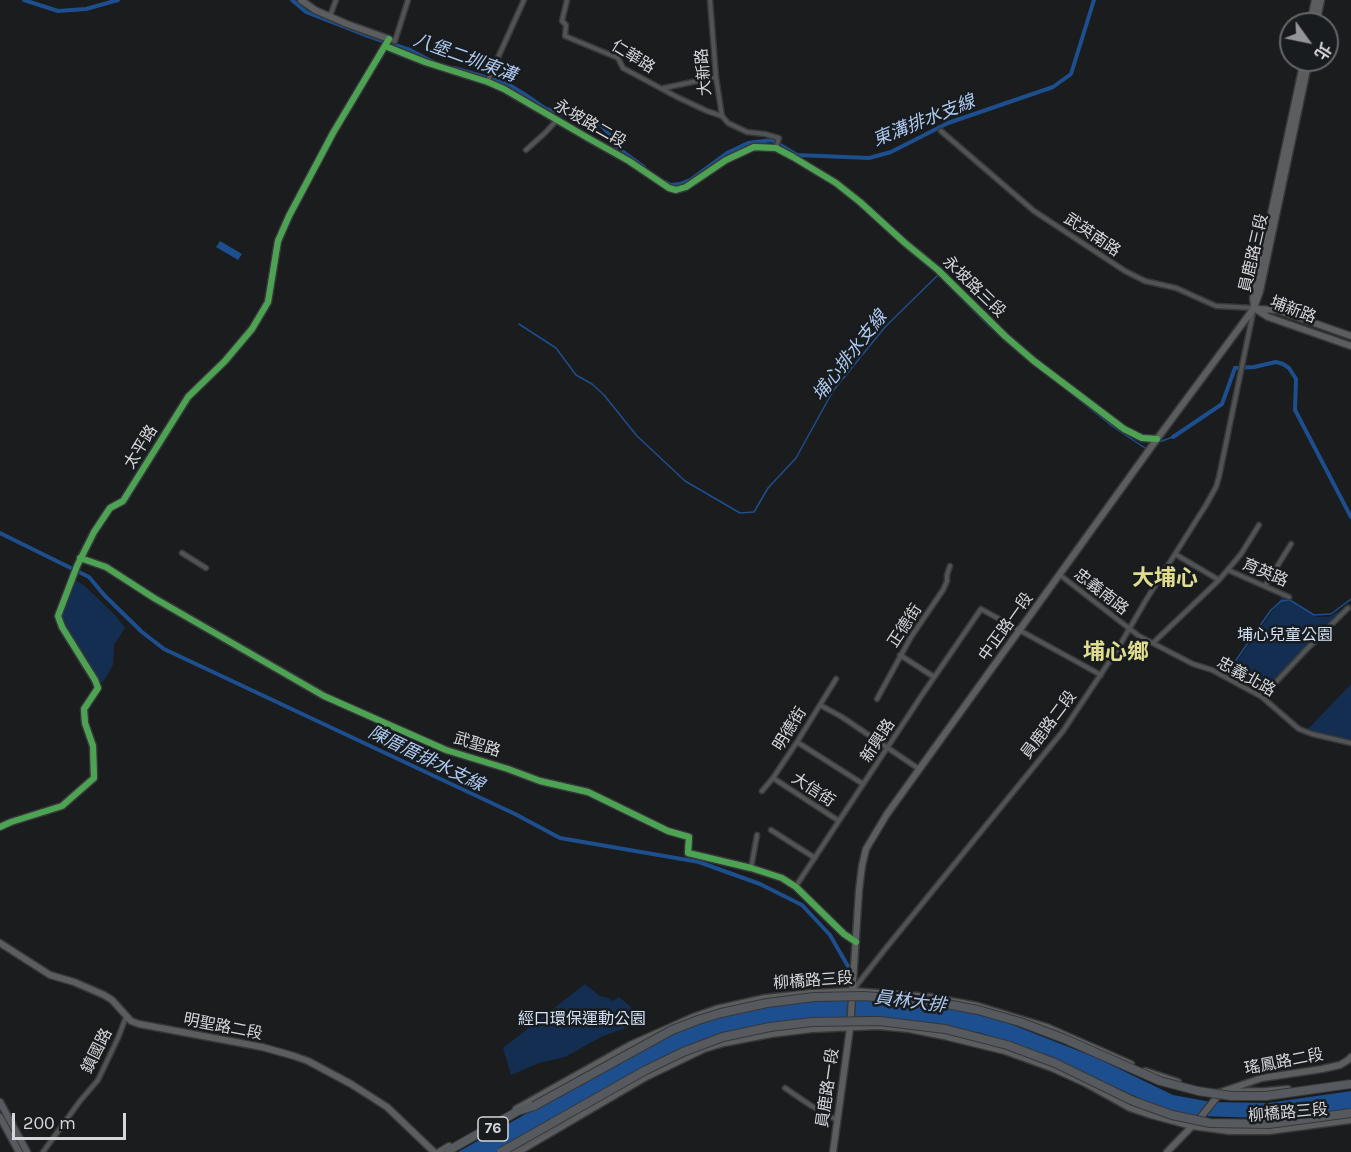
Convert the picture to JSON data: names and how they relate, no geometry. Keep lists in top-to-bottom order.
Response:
{
  "streets": {
    "highway": ["76"],
    "street": [
      "仁華路",
      "大新路",
      "永坡路二段",
      "武英南路",
      "員鹿路三段",
      "永坡路三段",
      "埔新路",
      "太平路",
      "育英路",
      "忠義南路",
      "正德街",
      "中正路一段",
      "忠義北路",
      "員鹿路二段",
      "明德街",
      "新興路",
      "武聖路",
      "大信街",
      "柳橋路三段",
      "明聖路二段",
      "鎮國路",
      "瑤鳳路二段",
      "員鹿路一段"
    ]
  },
  "crossings": [
    ["仁華路", "大新路"],
    ["大新路", "永坡路二段"],
    ["大新路", "永坡路三段"],
    ["永坡路二段", "永坡路三段"],
    ["永坡路二段", "太平路"],
    ["武英南路", "員鹿路三段"],
    ["武英南路", "埔新路"],
    ["武英南路", "中正路一段"],
    ["武英南路", "員鹿路二段"],
    ["員鹿路三段", "埔新路"],
    ["員鹿路三段", "中正路一段"],
    ["員鹿路三段", "員鹿路二段"],
    ["永坡路三段", "中正路一段"],
    ["埔新路", "中正路一段"],
    ["埔新路", "員鹿路二段"],
    ["太平路", "武聖路"],
    ["育英路", "忠義北路"],
    ["忠義南路", "中正路一段"],
    ["忠義南路", "忠義北路"],
    ["忠義南路", "員鹿路二段"],
    ["中正路一段", "員鹿路二段"],
    ["中正路一段", "新興路"],
    ["中正路一段", "武聖路"],
    ["中正路一段", "柳橋路三段"],
    ["中正路一段", "員鹿路一段"],
    ["忠義北路", "員鹿路二段"],
    ["員鹿路二段", "柳橋路三段"],
    ["明德街", "大信街"],
    ["新興路", "武聖路"],
    ["新興路", "大信街"],
    ["柳橋路三段", "瑤鳳路二段"],
    ["柳橋路三段", "員鹿路一段"],
    ["柳橋路三段", "76"],
    ["明聖路二段", "鎮國路"]
  ],
  "districts": ["大埔心", "埔心鄉"],
  "water": [
    "八堡二圳東溝",
    "東溝排水支線",
    "埔心排水支線",
    "陳厝厝排水支線",
    "員林大排"
  ],
  "parks": ["埔心兒童公園", "經口環保運動公園"],
  "scale_bar": "200 m",
  "north": "bottom right"
}
